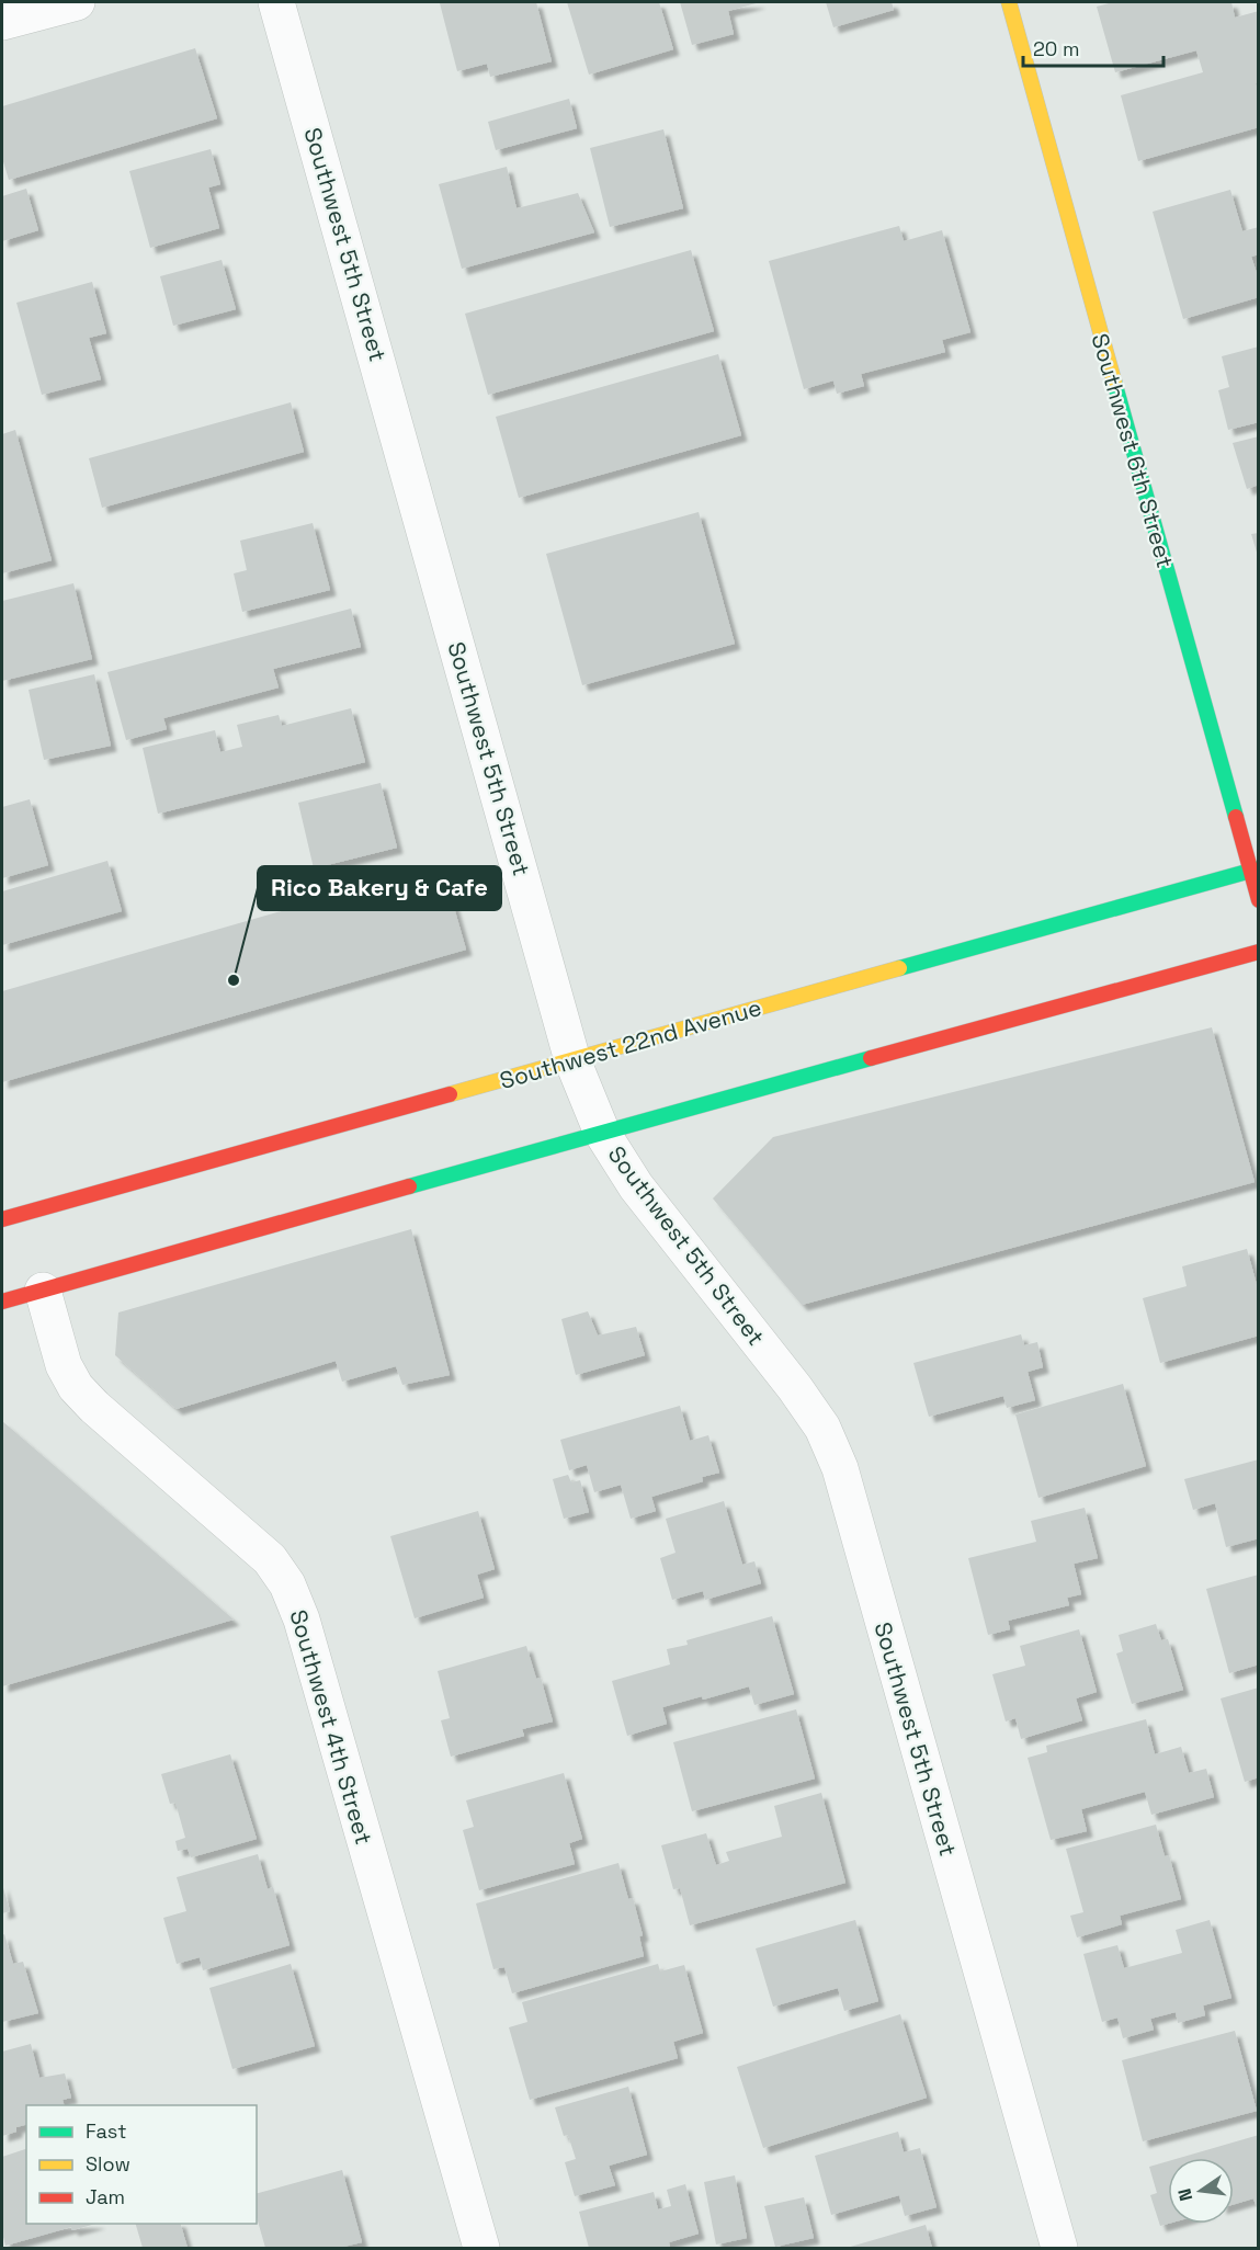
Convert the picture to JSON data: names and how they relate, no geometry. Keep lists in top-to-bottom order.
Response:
{
  "streets": {
    "main road": ["Southwest 6th Street", "Southwest 22nd Avenue"],
    "street": ["Southwest 5th Street", "Southwest 4th Street"]
  },
  "crossings": [
    ["Southwest 5th Street", "Southwest 22nd Avenue"],
    ["Southwest 6th Street", "Southwest 22nd Avenue"]
  ],
  "places": ["Rico Bakery & Cafe"],
  "legend": ["Fast", "Slow", "Jam"],
  "scale_bar": "20 m",
  "north": "left"
}
